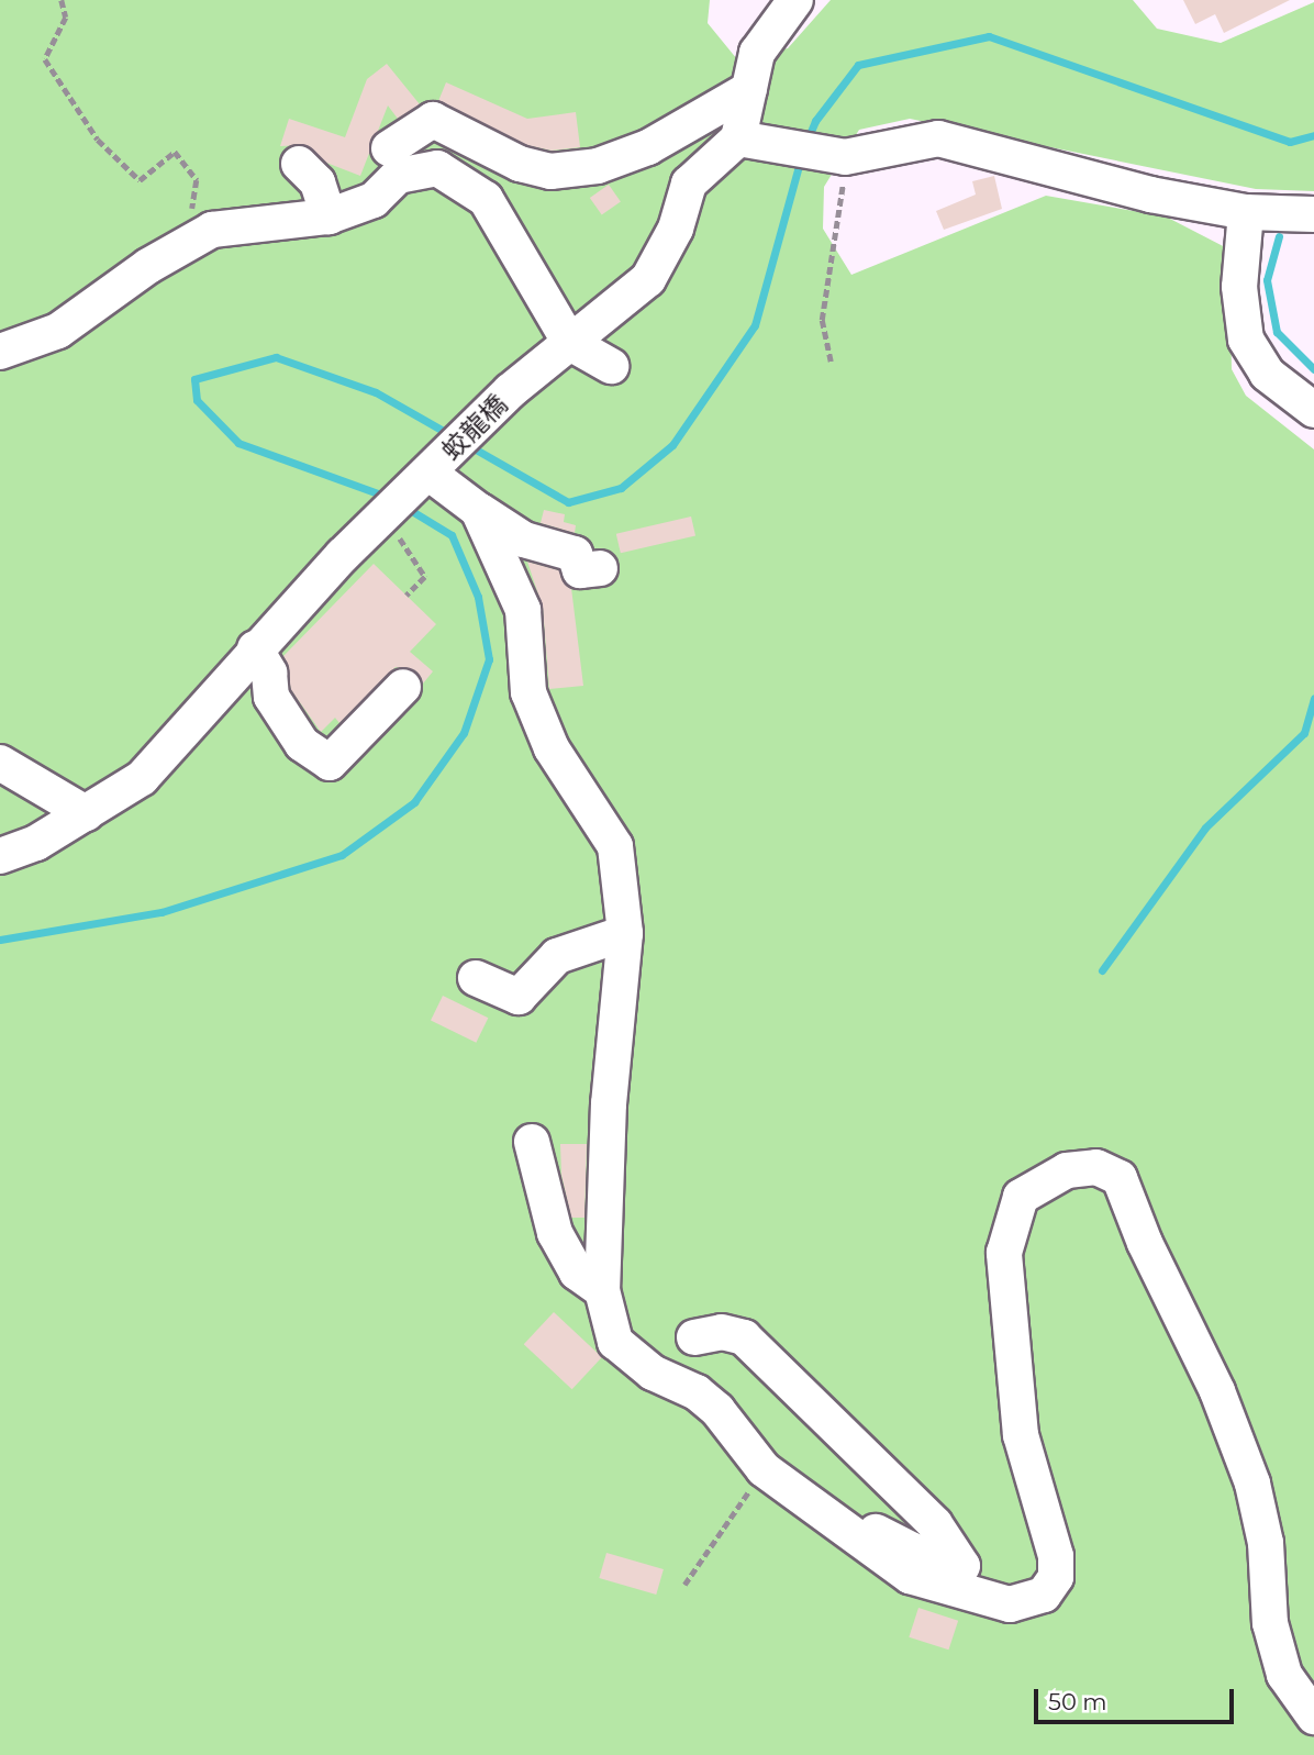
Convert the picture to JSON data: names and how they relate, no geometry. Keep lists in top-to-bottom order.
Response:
{
  "streets": {
    "street": ["蛟龍橋"]
  },
  "scale_bar": "50 m"
}
